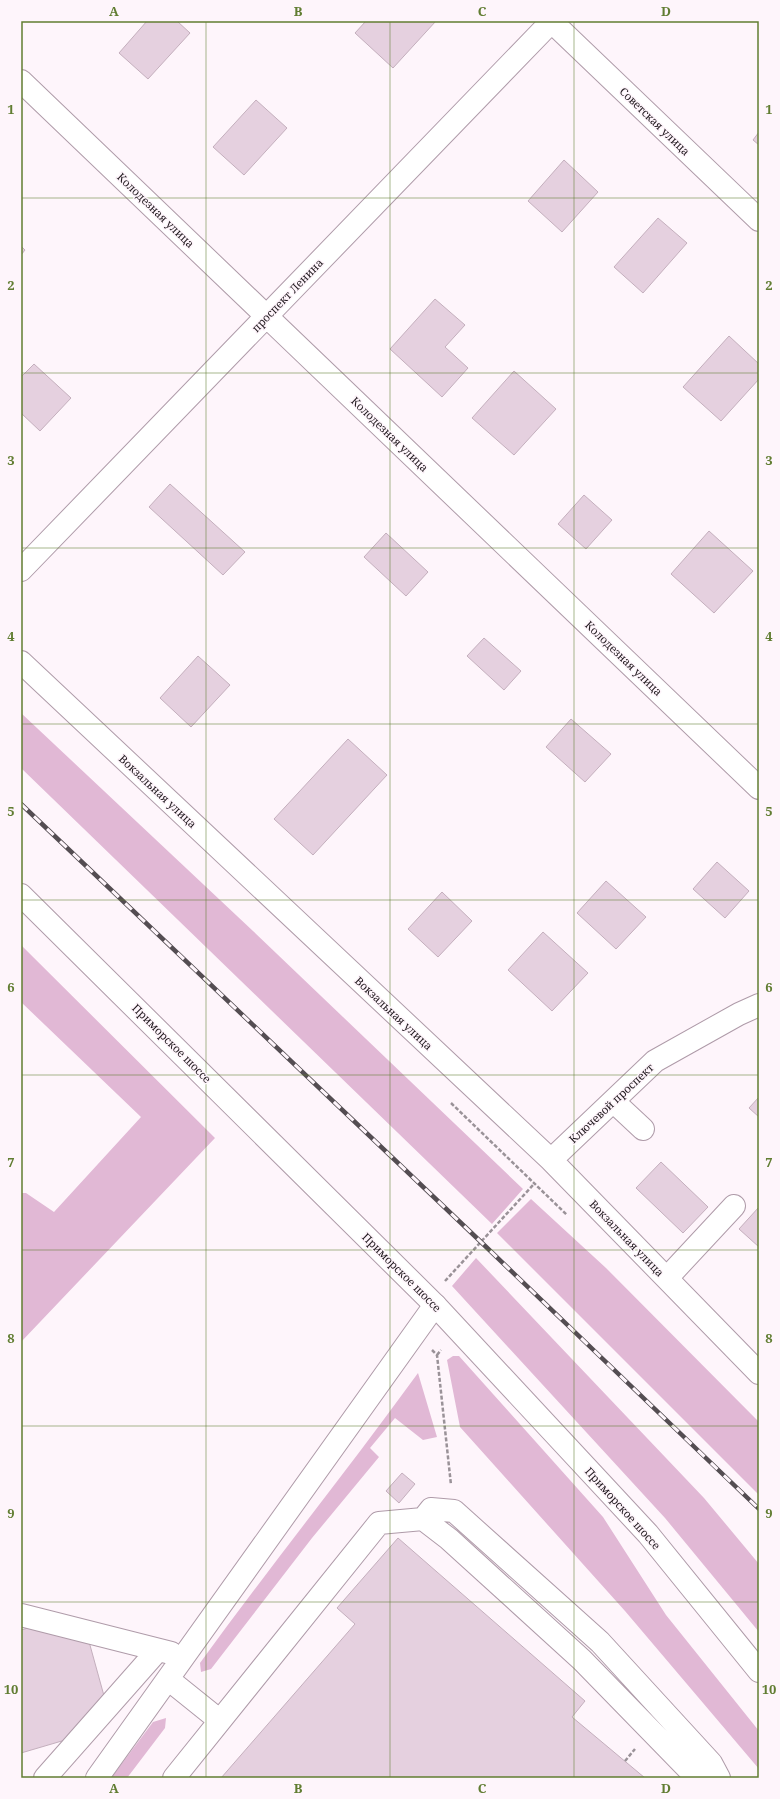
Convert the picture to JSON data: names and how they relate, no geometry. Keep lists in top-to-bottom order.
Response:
{
  "streets": {
    "street": [
      "Советская улица",
      "Колодезная улица",
      "проспект Ленина",
      "Вокзальная улица",
      "Приморское шоссе",
      "Ключевой проспект"
    ]
  },
  "crossings": [
    ["Советская улица", "проспект Ленина"],
    ["Колодезная улица", "проспект Ленина"],
    ["Вокзальная улица", "Ключевой проспект"]
  ],
  "grid": {
    "columns": [
      "A",
      "B",
      "C",
      "D"
    ],
    "rows": [
      "1",
      "2",
      "3",
      "4",
      "5",
      "6",
      "7",
      "8",
      "9",
      "10"
    ]
  }
}
